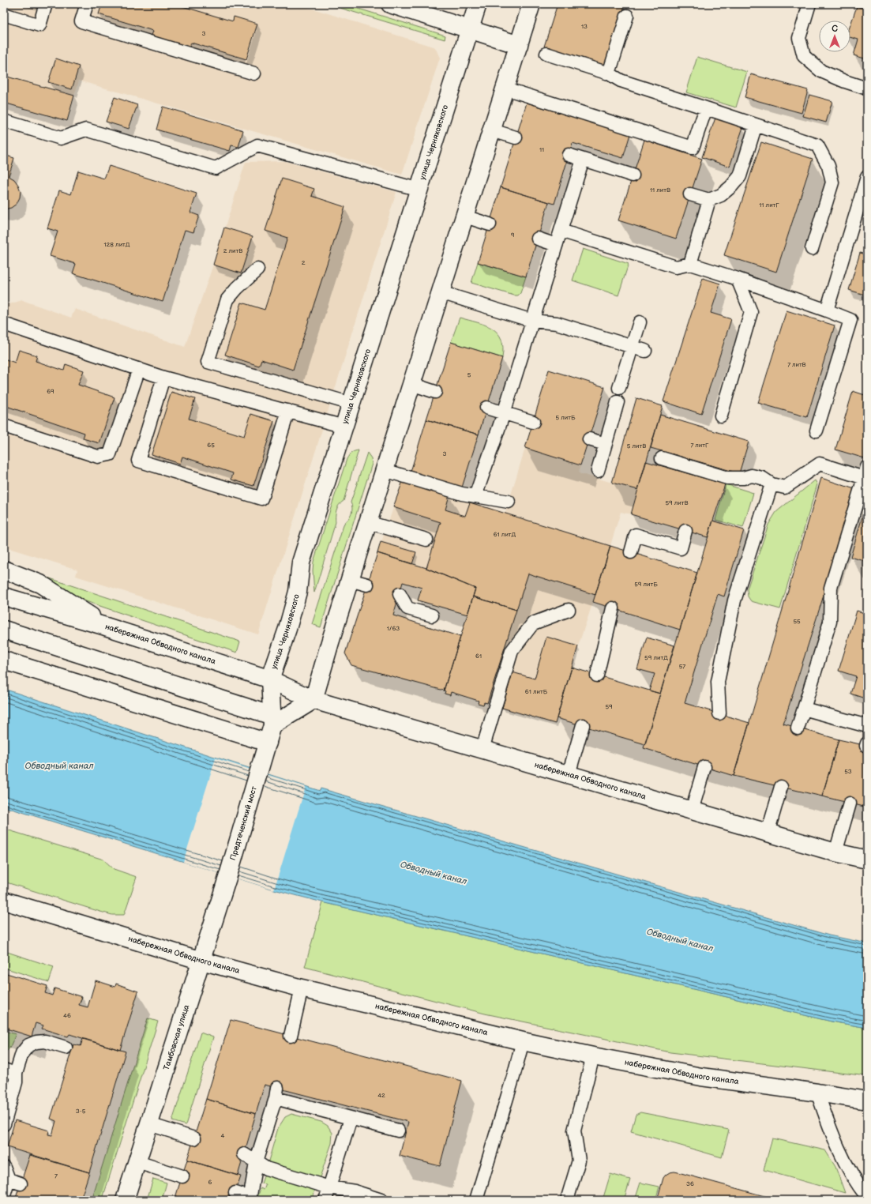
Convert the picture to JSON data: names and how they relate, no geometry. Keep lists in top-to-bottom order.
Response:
{
  "streets": {
    "main road": [
      "улица Черняховского",
      "набережная Обводного канала",
      "Предтеченский мост",
      "Тамбовская улица"
    ]
  },
  "crossings": [
    ["улица Черняховского", "набережная Обводного канала"],
    ["улица Черняховского", "Предтеченский мост"],
    ["набережная Обводного канала", "Тамбовская улица"],
    ["Предтеченский мост", "Тамбовская улица"]
  ],
  "water": ["Обводный канал"],
  "house_numbers": [
    "13",
    "3",
    "11",
    "11 литВ",
    "11 литГ",
    "9",
    "128 литД",
    "2 литВ",
    "2",
    "7 литВ",
    "5",
    "69",
    "5 литБ",
    "65",
    "7 литГ",
    "5 литВ",
    "3",
    "59 литВ",
    "61 литД",
    "59 литБ",
    "55",
    "1/63",
    "61",
    "59 литД",
    "57",
    "61 литБ",
    "59",
    "53",
    "46",
    "42",
    "3-5",
    "4",
    "7",
    "6",
    "36"
  ],
  "north": "top"
}
